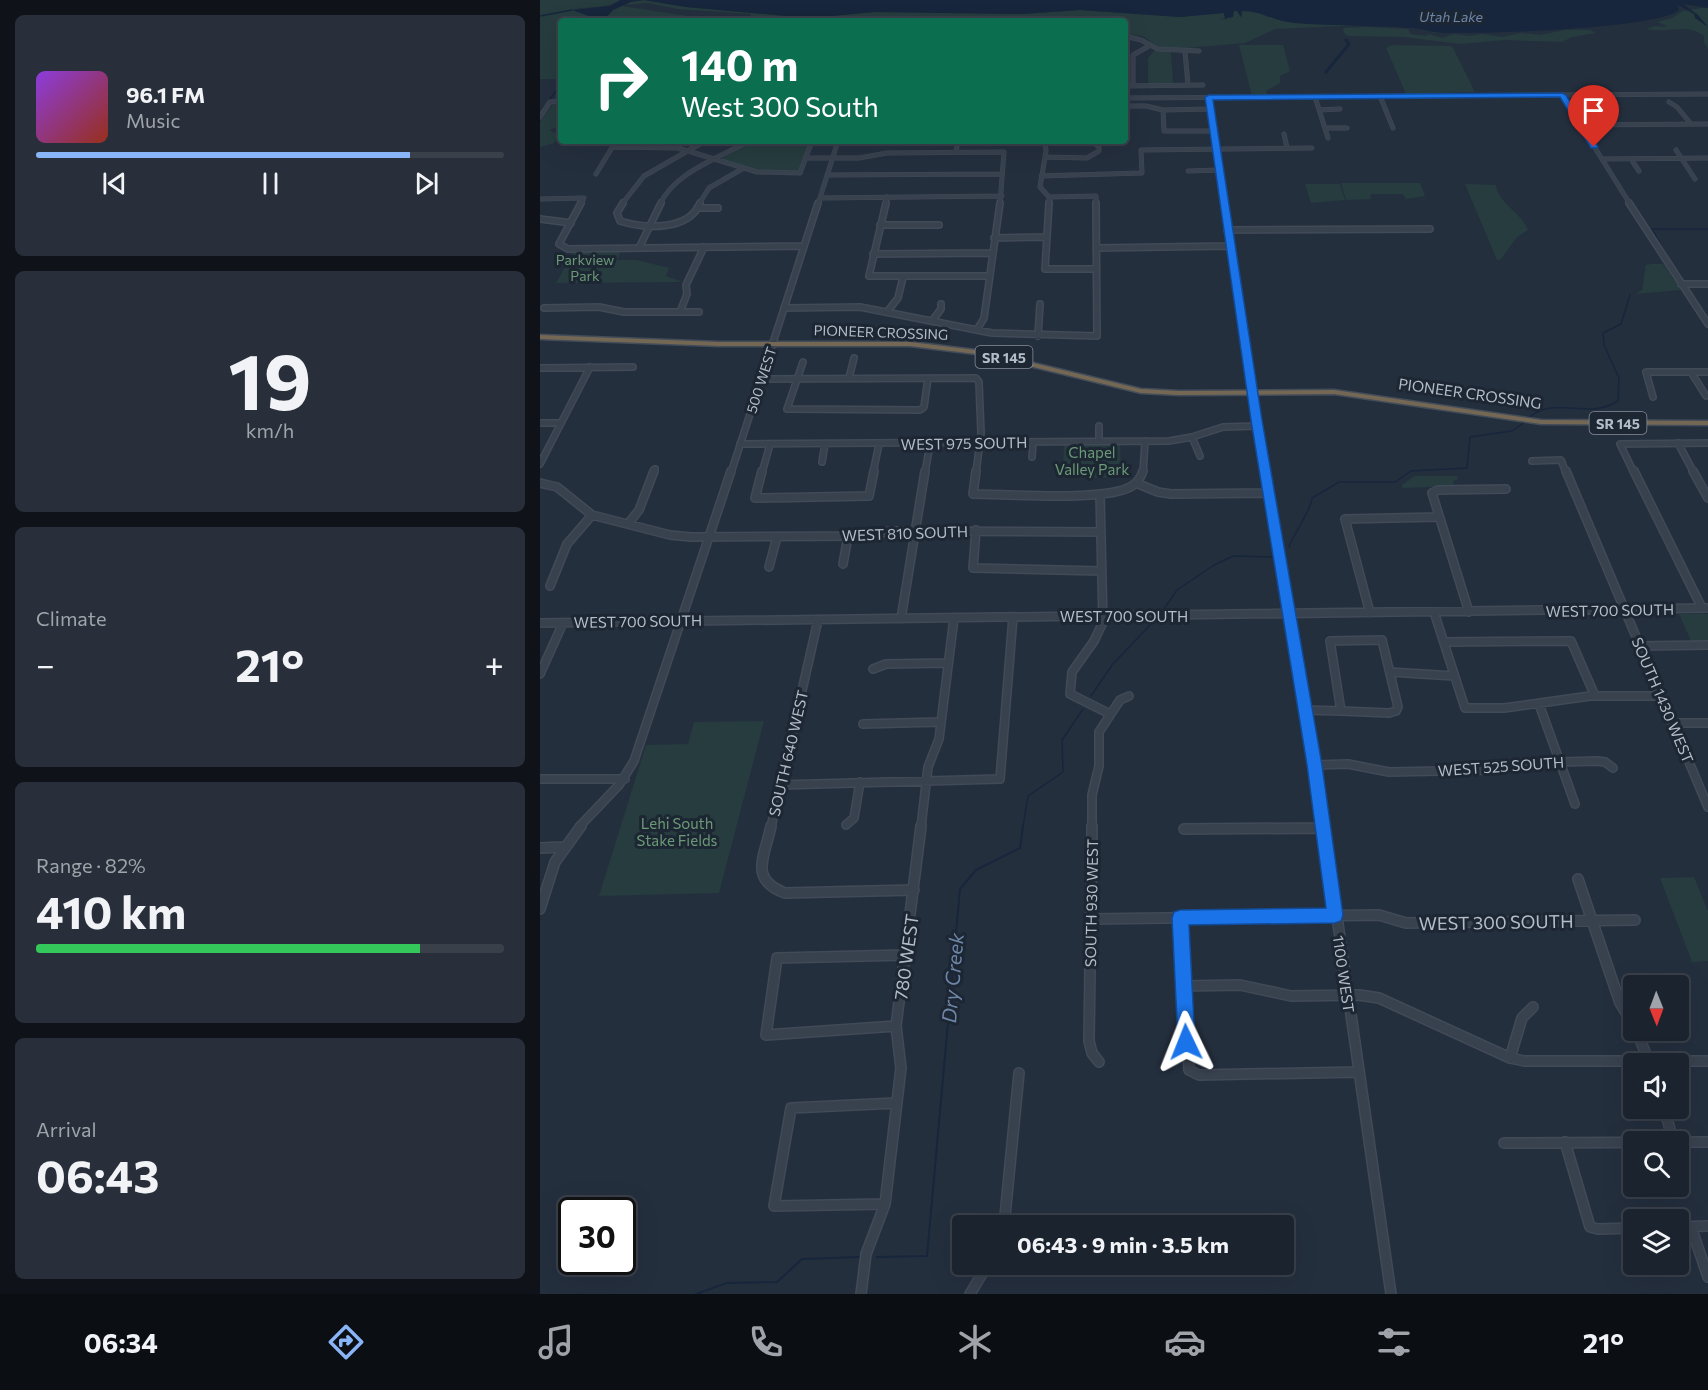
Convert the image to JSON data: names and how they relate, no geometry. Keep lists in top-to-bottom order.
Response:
{
  "streets": {
    "highway": ["PIONEER CROSSING", "SR 145"],
    "street": [
      "500 WEST",
      "WEST 975 SOUTH",
      "WEST 810 SOUTH",
      "WEST 700 SOUTH",
      "SOUTH 1430 WEST",
      "SOUTH 640 WEST",
      "WEST 525 SOUTH",
      "SOUTH 930 WEST",
      "WEST 300 SOUTH",
      "780 WEST",
      "1100 WEST"
    ]
  },
  "crossings": [
    ["PIONEER CROSSING", "500 WEST"],
    ["PIONEER CROSSING", "1100 WEST"],
    ["500 WEST", "WEST 975 SOUTH"],
    ["500 WEST", "WEST 810 SOUTH"],
    ["500 WEST", "WEST 700 SOUTH"],
    ["WEST 975 SOUTH", "1100 WEST"],
    ["WEST 700 SOUTH", "SOUTH 1430 WEST"],
    ["WEST 700 SOUTH", "SOUTH 640 WEST"],
    ["WEST 700 SOUTH", "780 WEST"],
    ["WEST 700 SOUTH", "1100 WEST"],
    ["SOUTH 640 WEST", "780 WEST"],
    ["WEST 525 SOUTH", "1100 WEST"],
    ["SOUTH 930 WEST", "WEST 300 SOUTH"],
    ["WEST 300 SOUTH", "1100 WEST"]
  ],
  "water": ["Utah Lake", "Dry Creek"],
  "parks": ["Parkview Park", "Chapel Valley Park", "Lehi South Stake Fields"],
  "north": "bottom",
  "page": {
    "turn": ["140 m", "West 300 South"],
    "song": ["96.1 FM", "Music"],
    "tile": [
      ["19", "km/h"],
      "Climate",
      ["Range · 82%", "410 km"],
      ["Arrival", "06:43"]
    ],
    "heat": ["−", "21°", "+"],
    "limit": "30",
    "trip": "06:43 · 9 min · 3.5 km",
    "tabs": ["06:34", "21°"]
  }
}
